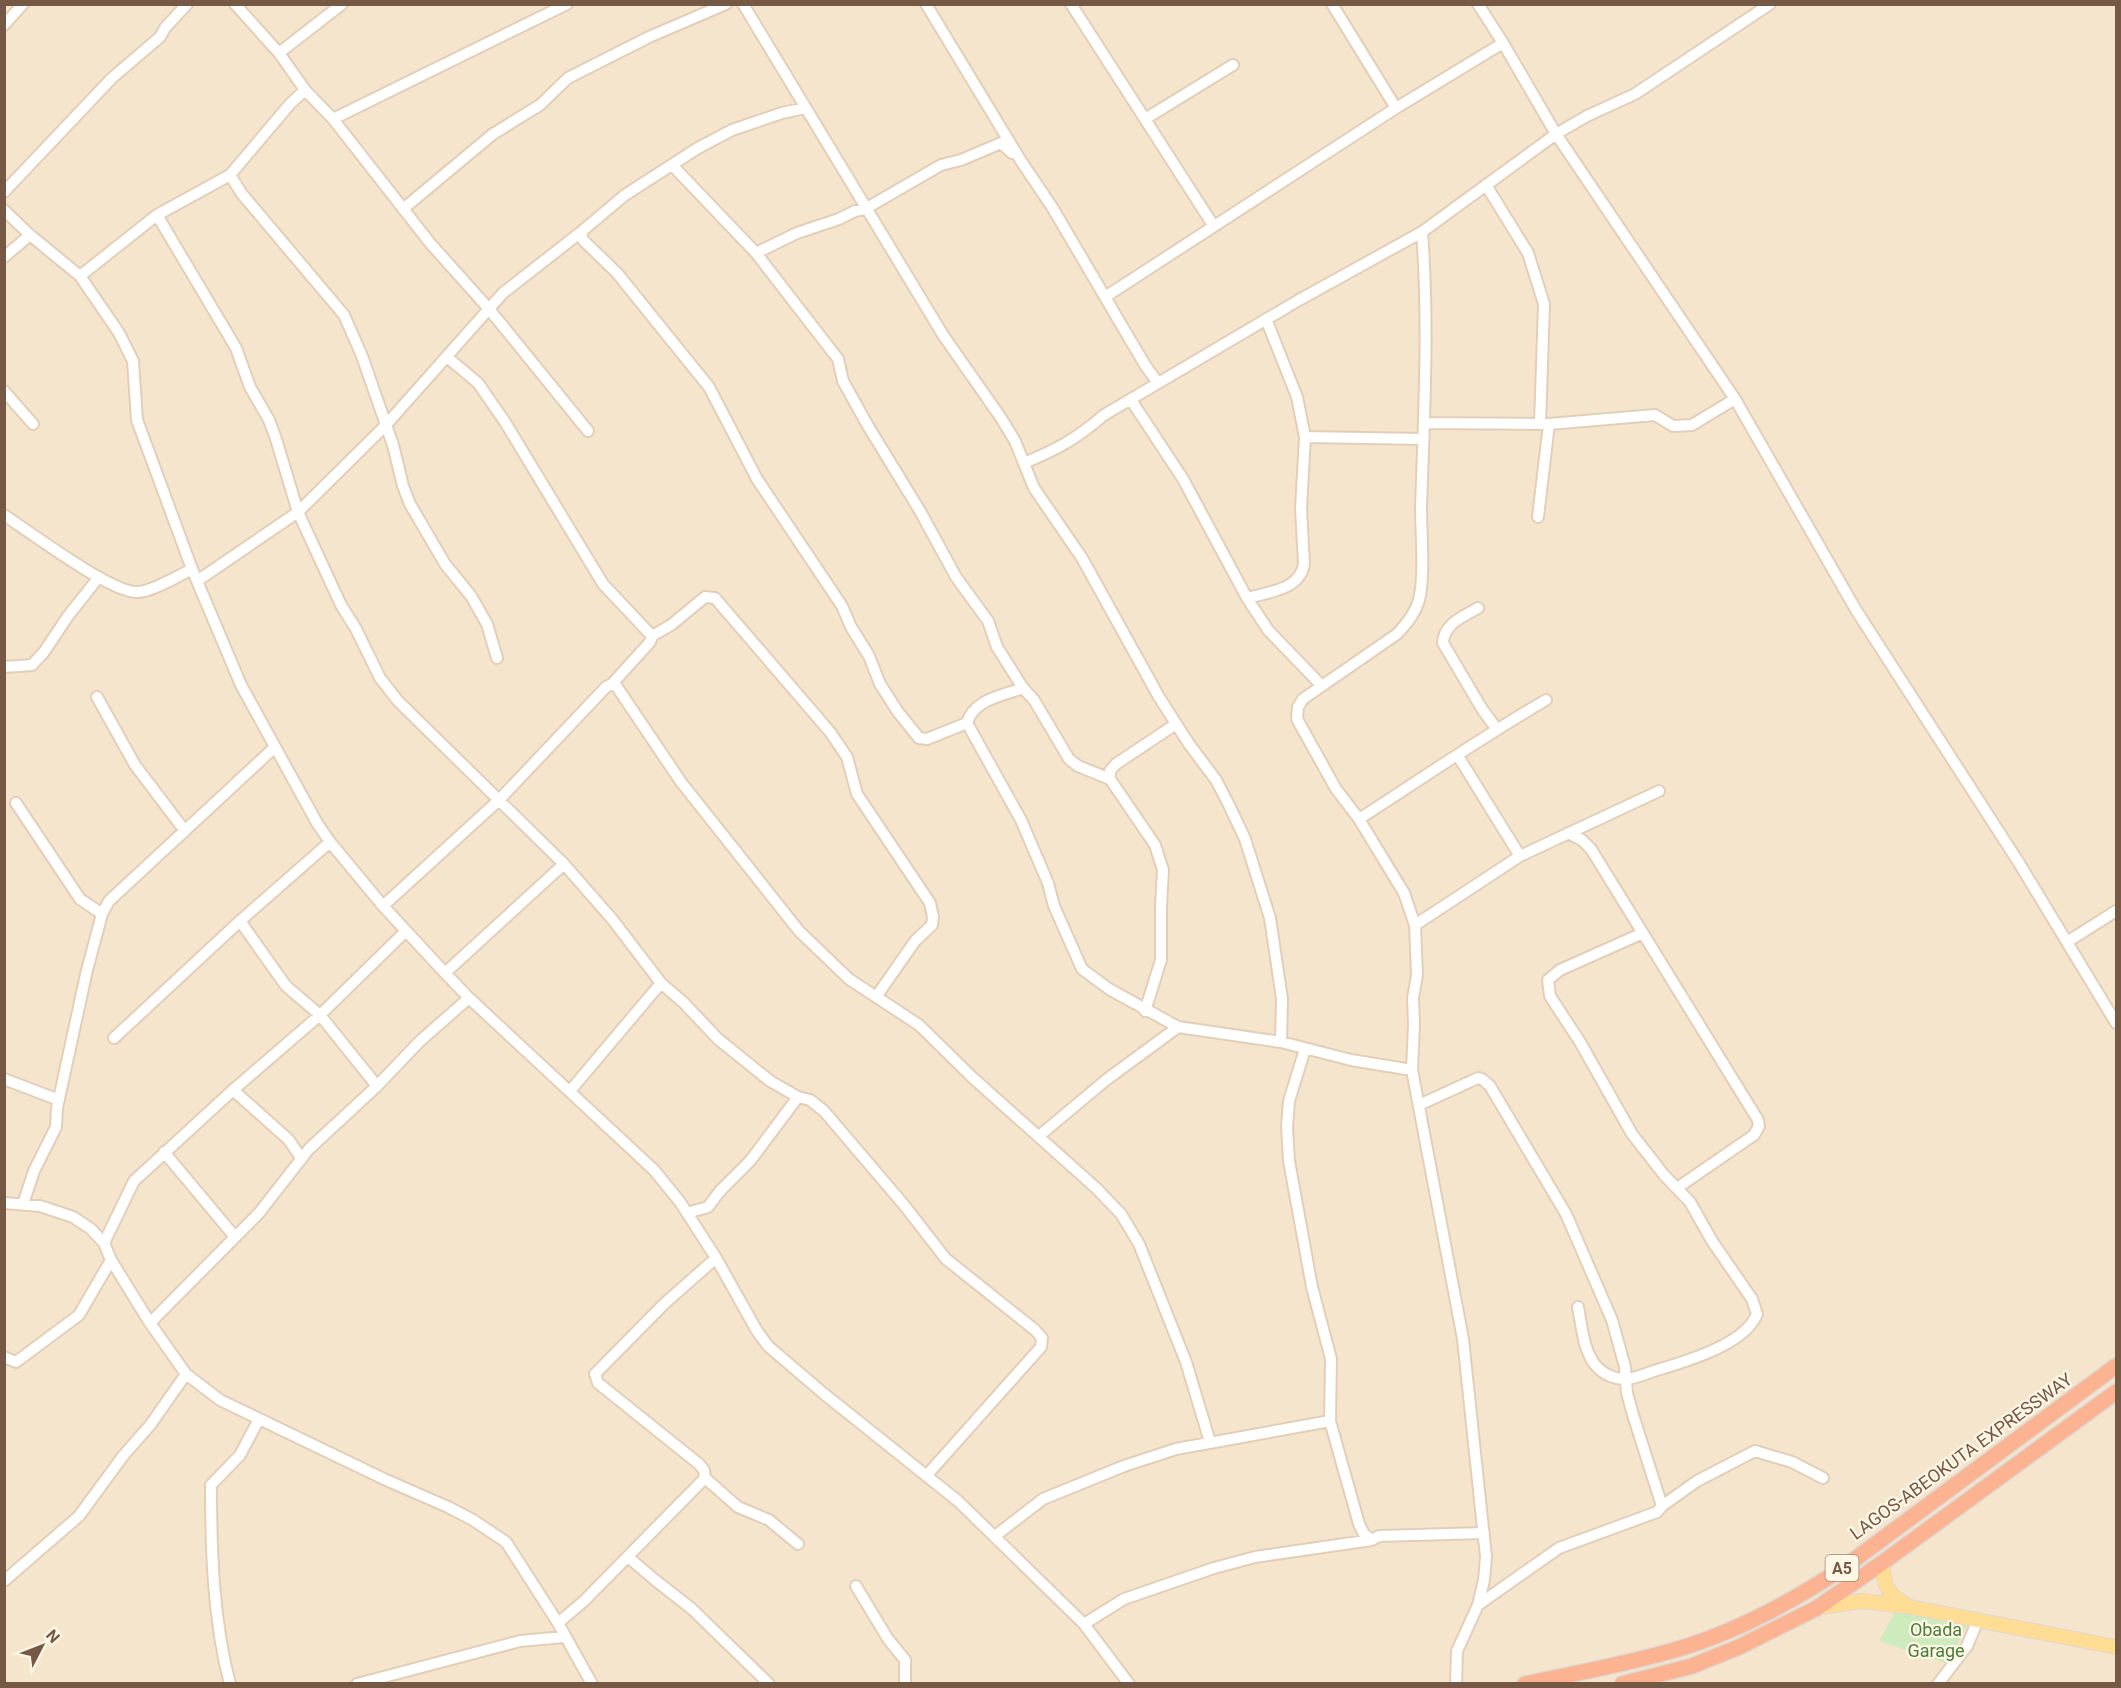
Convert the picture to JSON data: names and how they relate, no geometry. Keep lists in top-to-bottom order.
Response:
{
  "streets": {
    "highway": ["LAGOS-ABEOKUTA EXPRESSWAY", "A5"]
  },
  "parks": ["Obada Garage"],
  "north": "top right"
}
